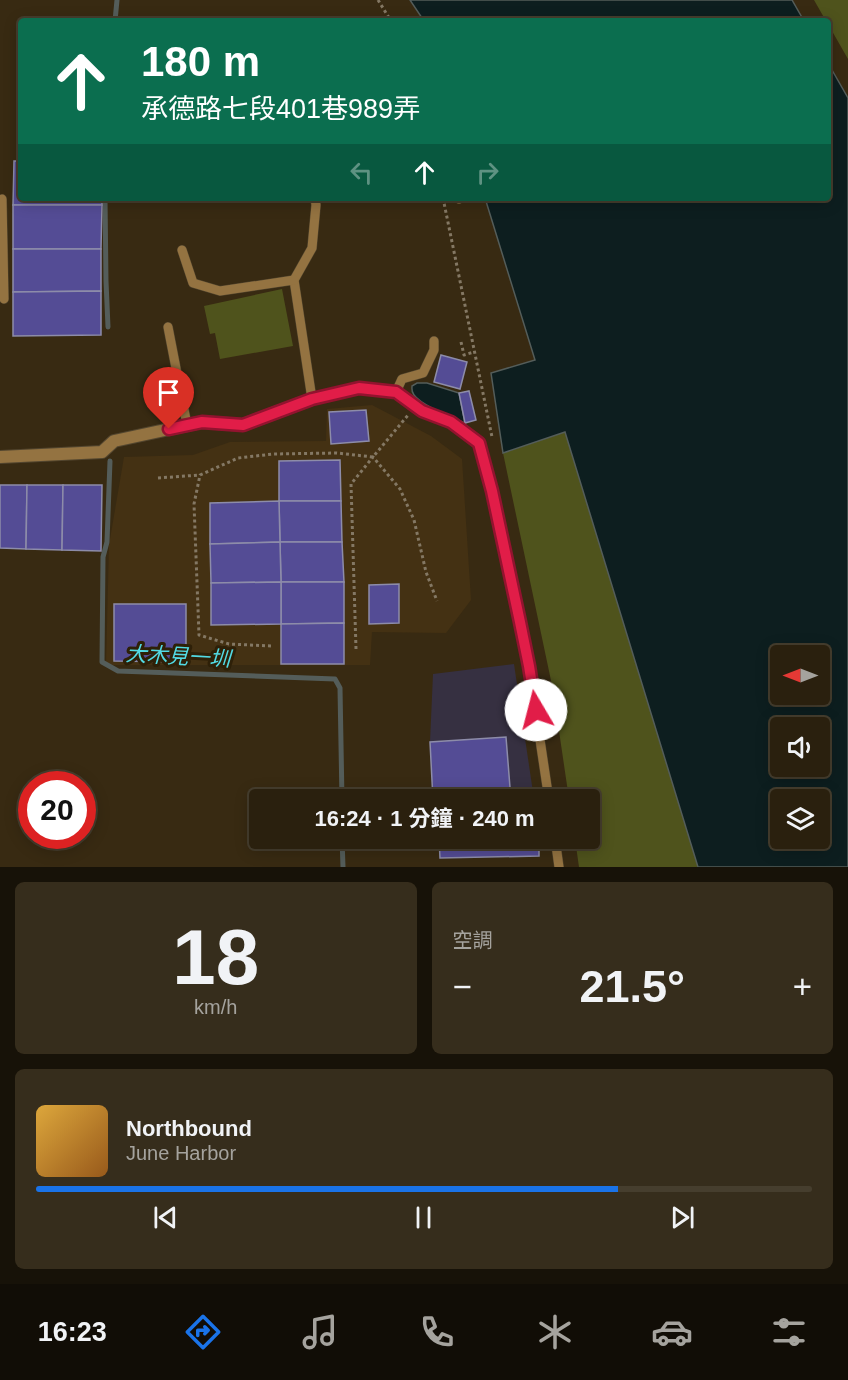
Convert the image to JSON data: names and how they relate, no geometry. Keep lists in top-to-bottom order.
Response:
{
  "water": ["大木見一圳"],
  "north": "left",
  "page": {
    "turn": ["180 m", "承德路七段401巷989弄"],
    "limit": "20",
    "trip": "16:24 · 1 分鐘 · 240 m",
    "tile": [
      ["18", "km/h"],
      "空調"
    ],
    "heat": ["−", "21.5°", "+"],
    "song": ["Northbound", "June Harbor"],
    "tabs": "16:23"
  }
}
